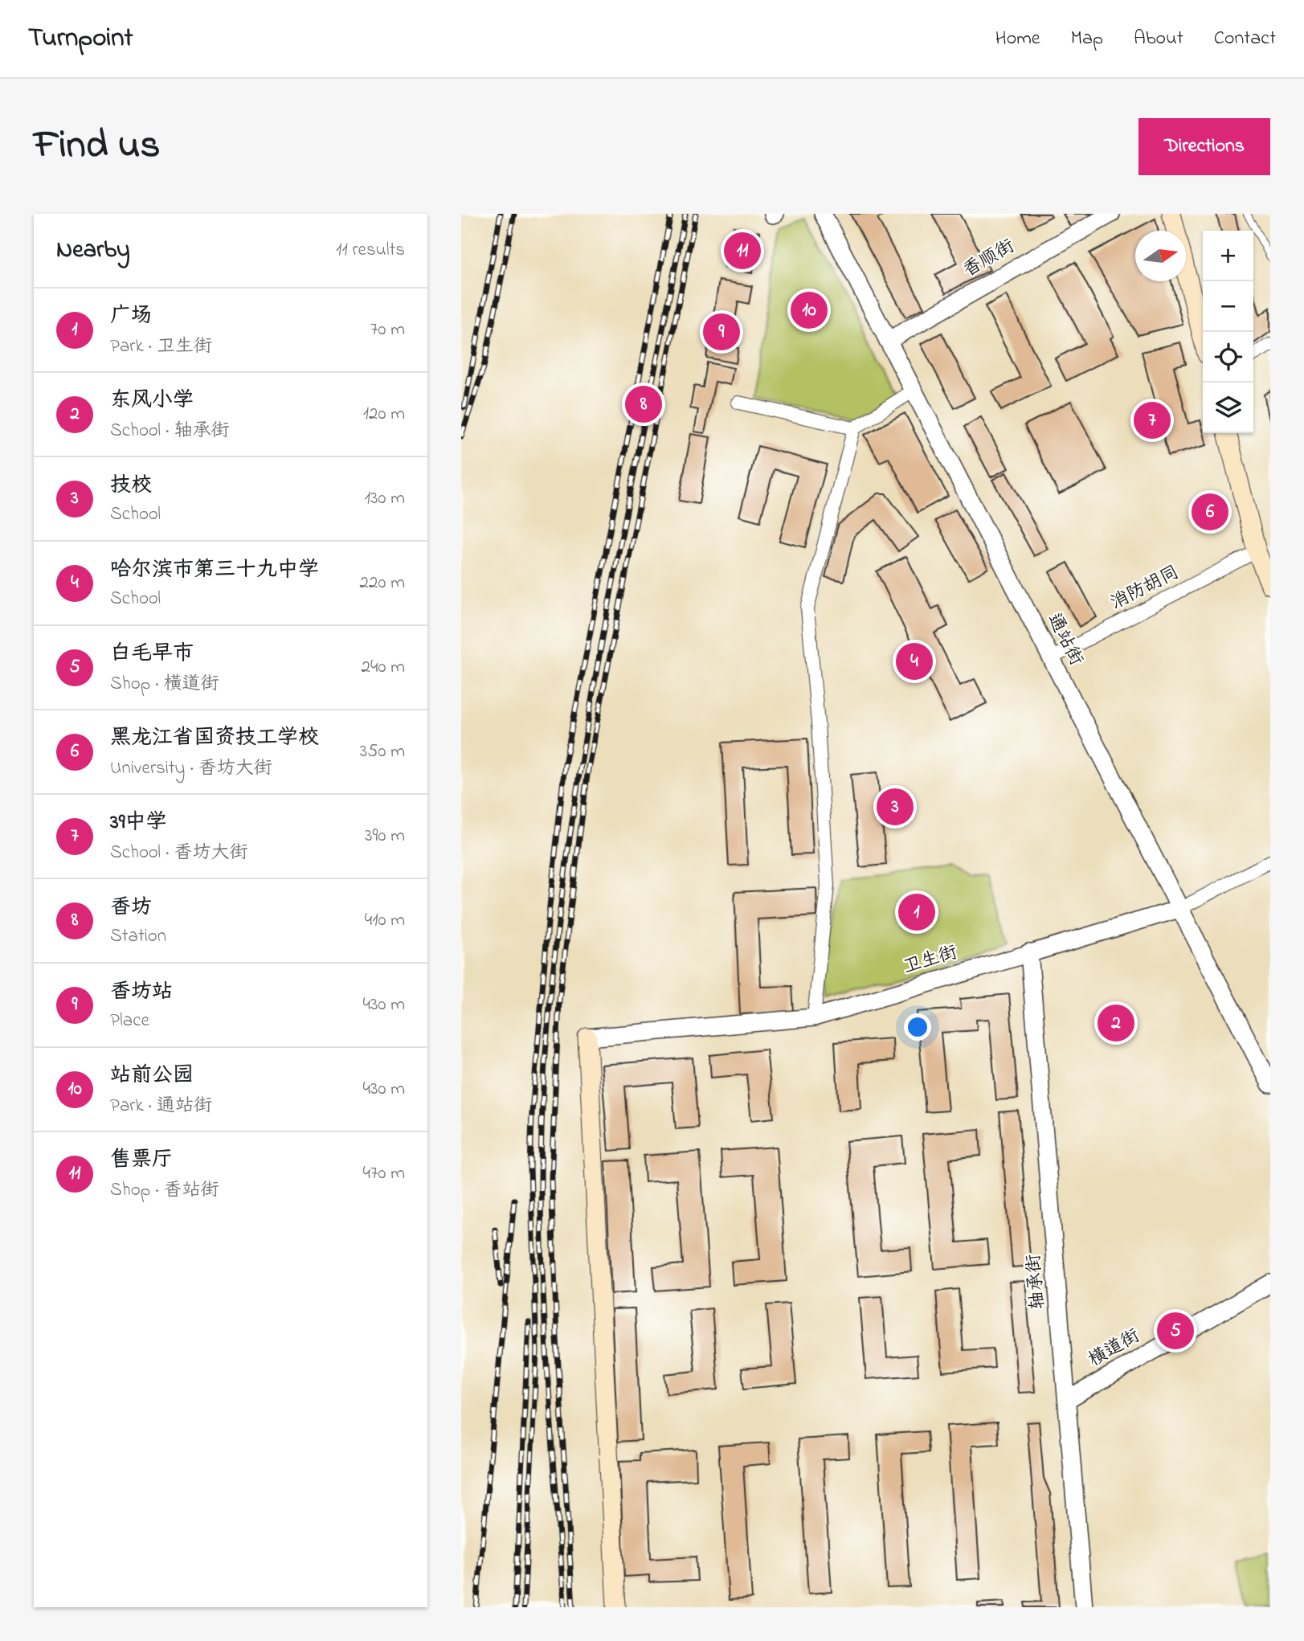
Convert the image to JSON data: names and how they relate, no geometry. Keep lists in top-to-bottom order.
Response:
{
  "streets": {
    "street": [
      "香顺街",
      "消防胡同",
      "通站街",
      "卫生街",
      "轴承街",
      "横道街"
    ]
  },
  "crossings": [
    ["香顺街", "通站街"],
    ["消防胡同", "通站街"],
    ["通站街", "卫生街"],
    ["卫生街", "轴承街"],
    ["轴承街", "横道街"]
  ],
  "north": "right",
  "page": {
    "header": "Turnpoint",
    "nav": [
      "Home",
      "Map",
      "About",
      "Contact"
    ],
    "title": "Find us",
    "buttons": "Directions",
    "heading": ["Nearby", "11 results"],
    "pins": [
      "11",
      "10",
      "9",
      "8",
      "7",
      "6",
      "4",
      "3",
      "1",
      "2",
      "5"
    ],
    "map_buttons": ["+", "−"],
    "list": [
      {
        "mark": "1",
        "name": "广场",
        "note": "Park · 卫生街",
        "value": "70 m"
      },
      {
        "mark": "2",
        "name": "东风小学",
        "note": "School · 轴承街",
        "value": "120 m"
      },
      {
        "mark": "3",
        "name": "技校",
        "note": "School",
        "value": "130 m"
      },
      {
        "mark": "4",
        "name": "哈尔滨市第三十九中学",
        "note": "School",
        "value": "220 m"
      },
      {
        "mark": "5",
        "name": "白毛早市",
        "note": "Shop · 横道街",
        "value": "240 m"
      },
      {
        "mark": "6",
        "name": "黑龙江省国资技工学校",
        "note": "University · 香坊大街",
        "value": "350 m"
      },
      {
        "mark": "7",
        "name": "39中学",
        "note": "School · 香坊大街",
        "value": "390 m"
      },
      {
        "mark": "8",
        "name": "香坊",
        "note": "Station",
        "value": "410 m"
      },
      {
        "mark": "9",
        "name": "香坊站",
        "note": "Place",
        "value": "430 m"
      },
      {
        "mark": "10",
        "name": "站前公园",
        "note": "Park · 通站街",
        "value": "430 m"
      },
      {
        "mark": "11",
        "name": "售票厅",
        "note": "Shop · 香站街",
        "value": "470 m"
      }
    ]
  }
}
